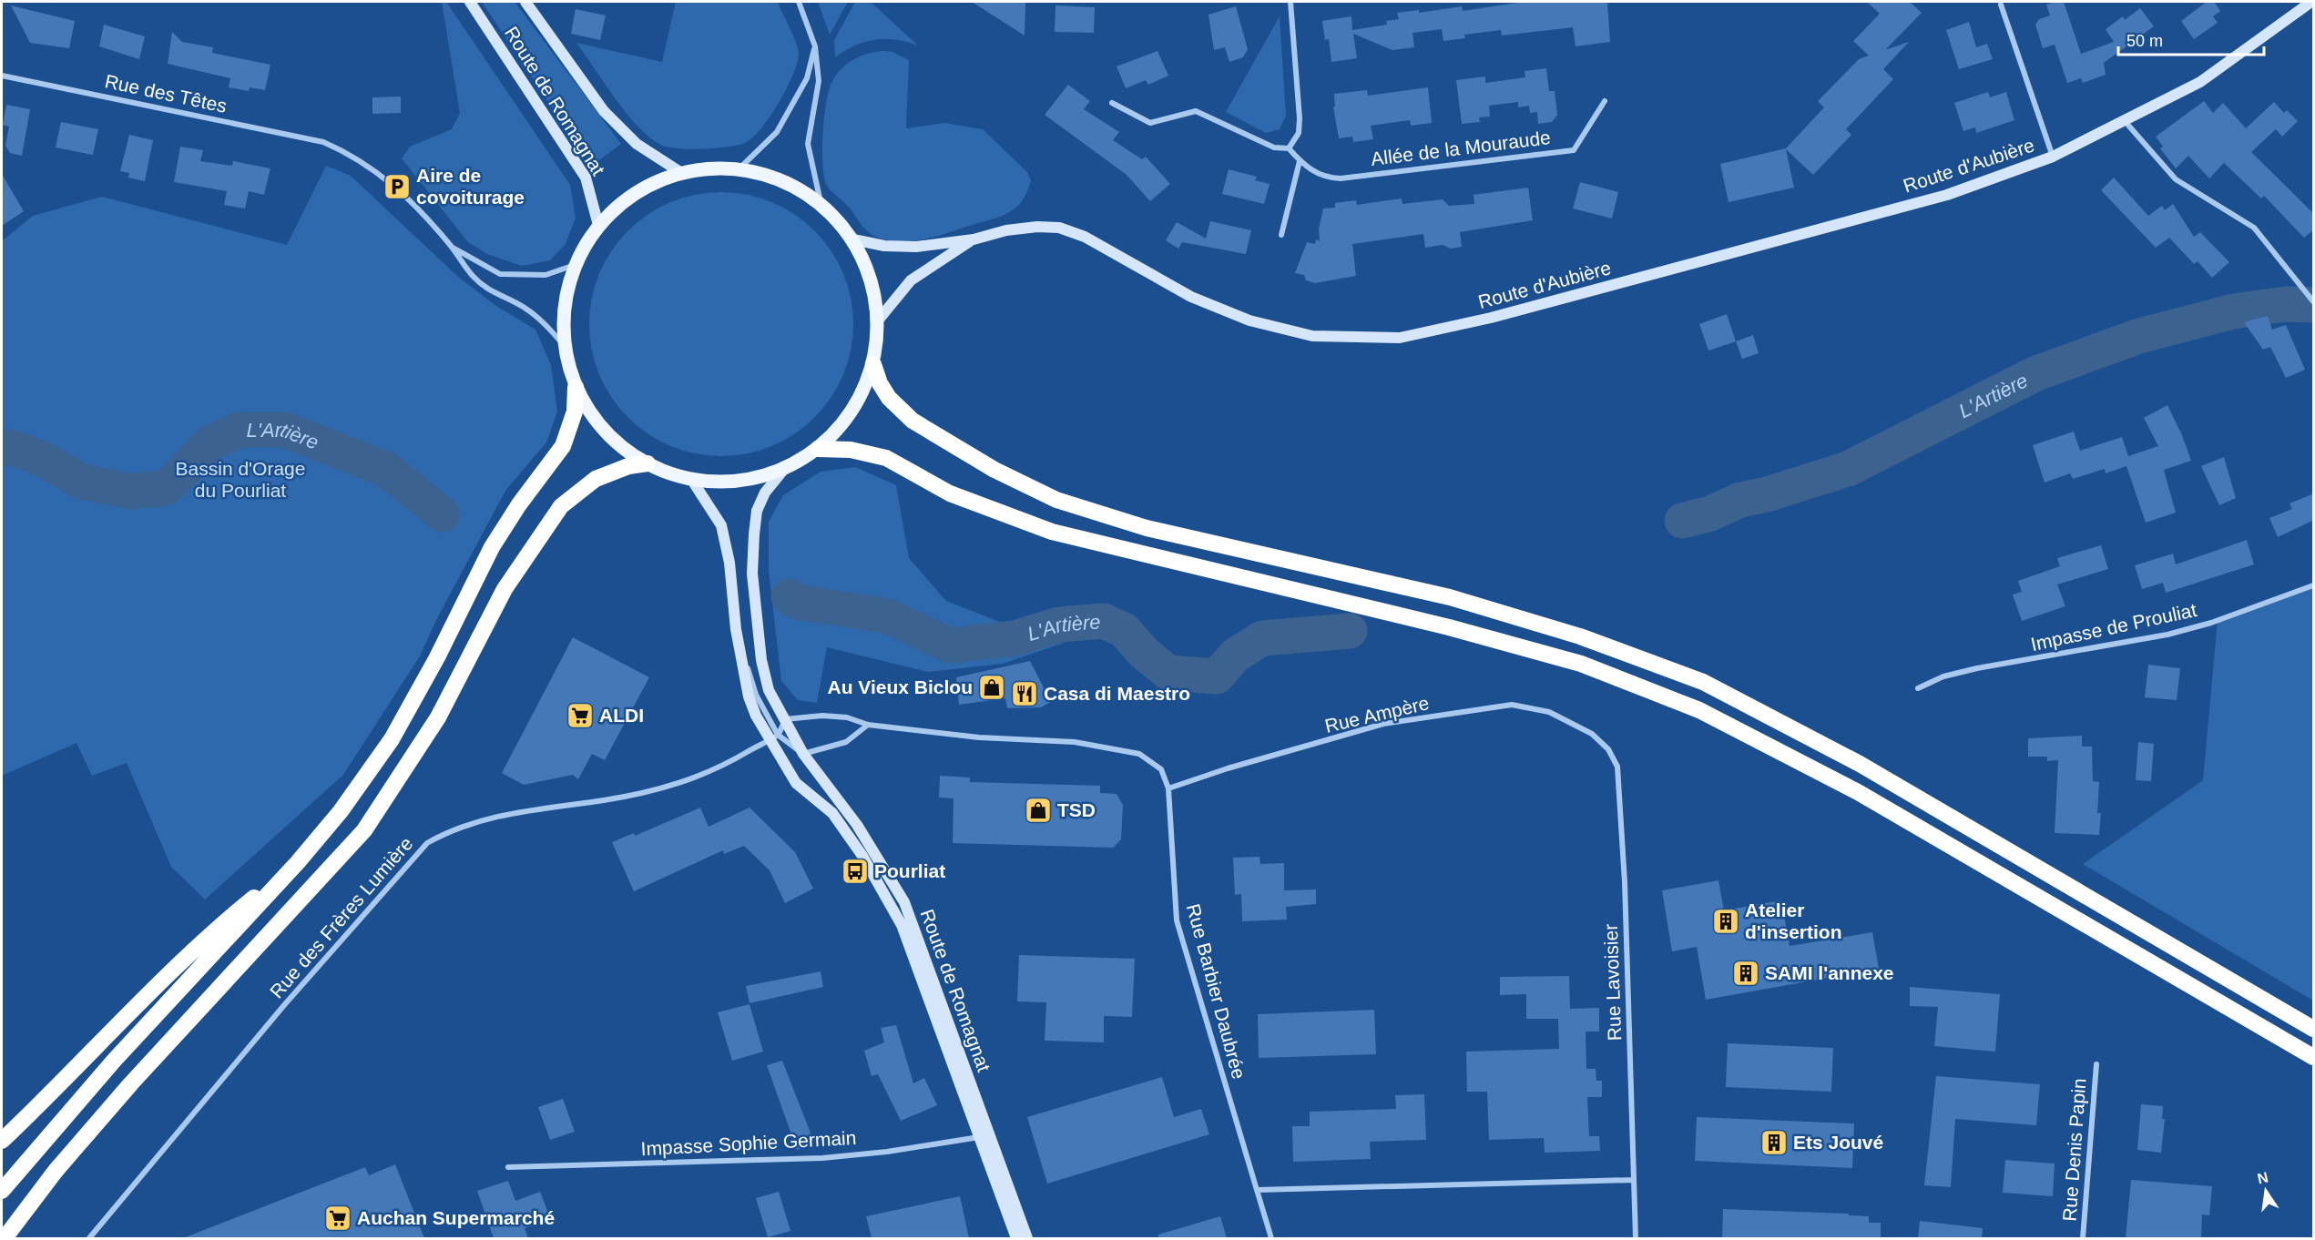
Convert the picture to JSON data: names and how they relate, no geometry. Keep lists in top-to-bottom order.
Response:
{
  "streets": {
    "main road": ["Route de Romagnat", "Route d'Aubière"],
    "street": [
      "Rue des Têtes",
      "Allée de la Mouraude",
      "Impasse de Prouliat",
      "Rue Ampère",
      "Rue des Frères Lumière",
      "Rue Lavoisier",
      "Rue Barbier Daubrée",
      "Impasse Sophie Germain",
      "Rue Denis Papin"
    ]
  },
  "crossings": [
    ["Route de Romagnat", "Rue des Frères Lumière"],
    ["Route de Romagnat", "Rue Barbier Daubrée"],
    ["Route de Romagnat", "Impasse Sophie Germain"],
    ["Rue Ampère", "Rue Lavoisier"],
    ["Rue Ampère", "Rue Barbier Daubrée"]
  ],
  "water": ["L'Artière"],
  "parks": ["Bassin d'Orage du Pourliat"],
  "places": {
    "parking": ["Aire de covoiturage"],
    "shop": ["Au Vieux Biclou", "TSD"],
    "restaurant": ["Casa di Maestro"],
    "supermarket": ["ALDI", "Auchan Supermarché"],
    "bus stop": ["Pourliat"],
    "building": ["Atelier d'insertion", "SAMI l'annexe", "Ets Jouvé"]
  },
  "scale_bar": "50 m",
  "north": "top"
}
